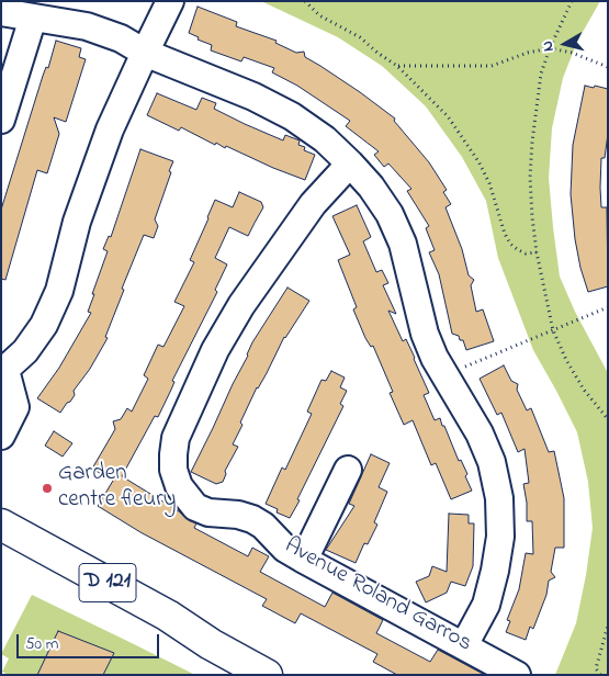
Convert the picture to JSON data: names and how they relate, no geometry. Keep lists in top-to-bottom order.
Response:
{
  "streets": {
    "main road": ["D 121"],
    "street": ["Avenue Roland Garros"]
  },
  "places": ["Garden centre fleury"],
  "scale_bar": "50 m",
  "north": "left"
}
